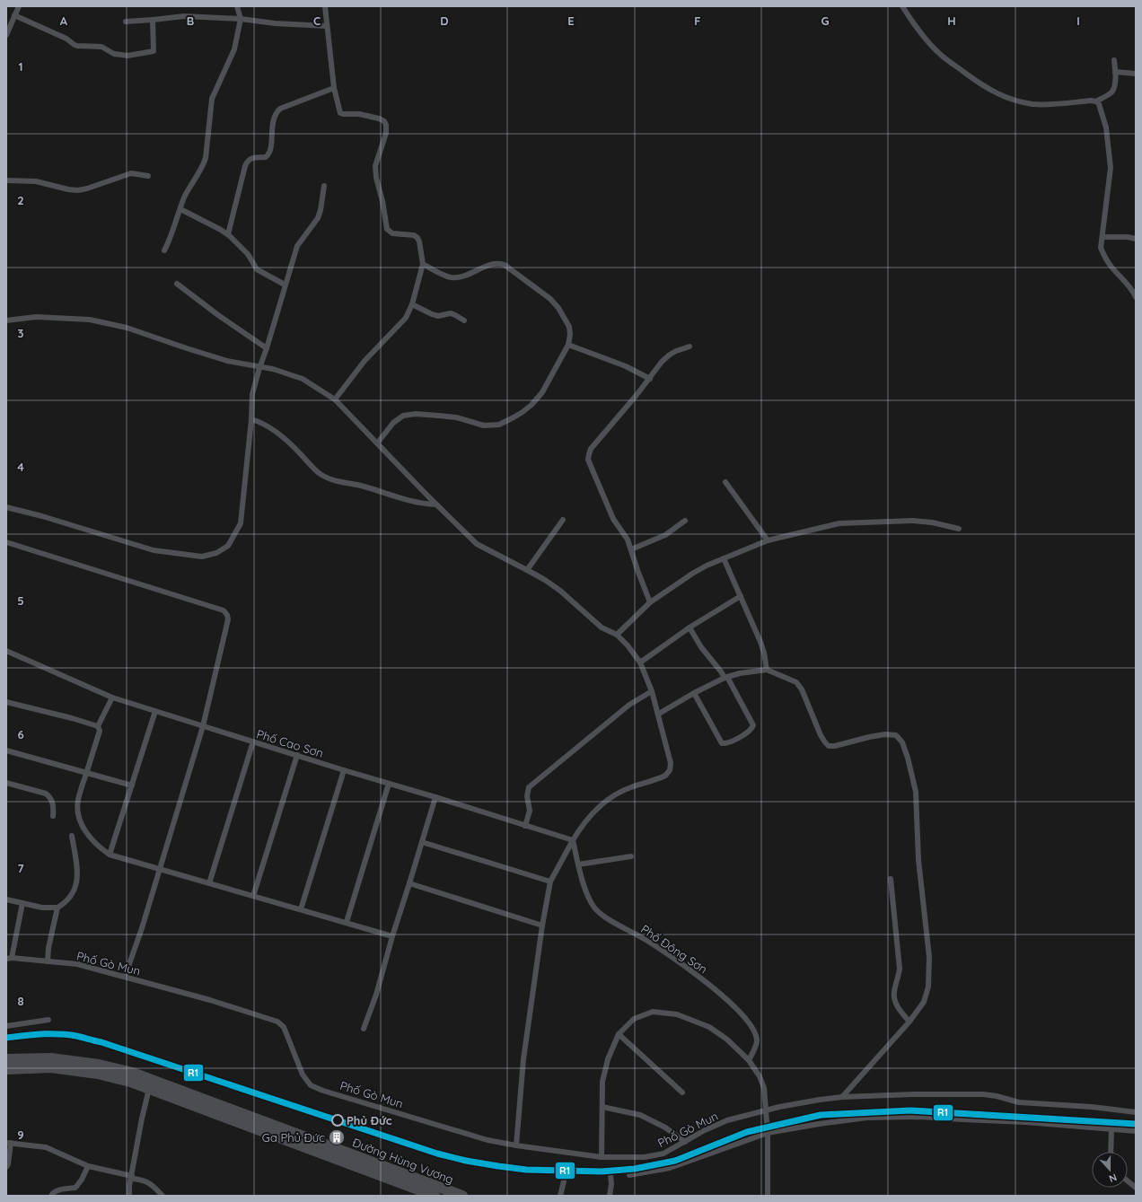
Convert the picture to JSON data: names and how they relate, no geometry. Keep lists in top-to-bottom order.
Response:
{
  "streets": {
    "highway": ["Đường Hùng Vương"],
    "street": ["Phố Cao Sơn", "Phố Đông Sơn", "Phố Gò Mun"]
  },
  "crossings": [
    ["Phố Cao Sơn", "Phố Đông Sơn"]
  ],
  "places": {
    "other": ["Phủ Đức"],
    "building": ["Ga Phủ Đức"]
  },
  "lines": ["transit line R1"],
  "north": "bottom",
  "grid": {
    "columns": [
      "A",
      "B",
      "C",
      "D",
      "E",
      "F",
      "G",
      "H",
      "I"
    ],
    "rows": [
      "1",
      "2",
      "3",
      "4",
      "5",
      "6",
      "7",
      "8",
      "9"
    ]
  }
}
